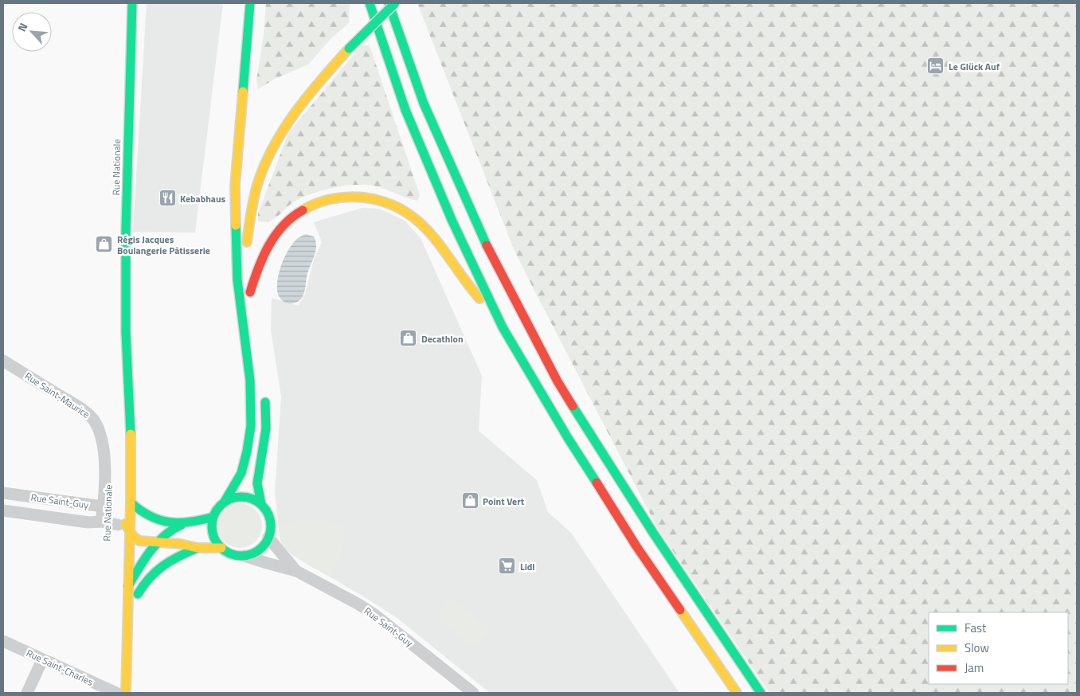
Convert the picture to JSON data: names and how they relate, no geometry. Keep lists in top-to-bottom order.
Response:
{
  "streets": {
    "main road": ["Rue Nationale"],
    "street": ["Rue Saint-Maurice", "Rue Saint-Guy", "Rue Saint-Charles"]
  },
  "crossings": [
    ["Rue Nationale", "Rue Saint-Charles"],
    ["Rue Saint-Maurice", "Rue Saint-Guy"]
  ],
  "places": {
    "hotel": ["Le Glück Auf"],
    "restaurant": ["Kebabhaus"],
    "shop": ["Régis Jacques Boulangerie Pâtisserie", "Decathlon", "Point Vert"],
    "supermarket": ["Lidl"]
  },
  "legend": ["Fast", "Slow", "Jam"],
  "north": "top left"
}
